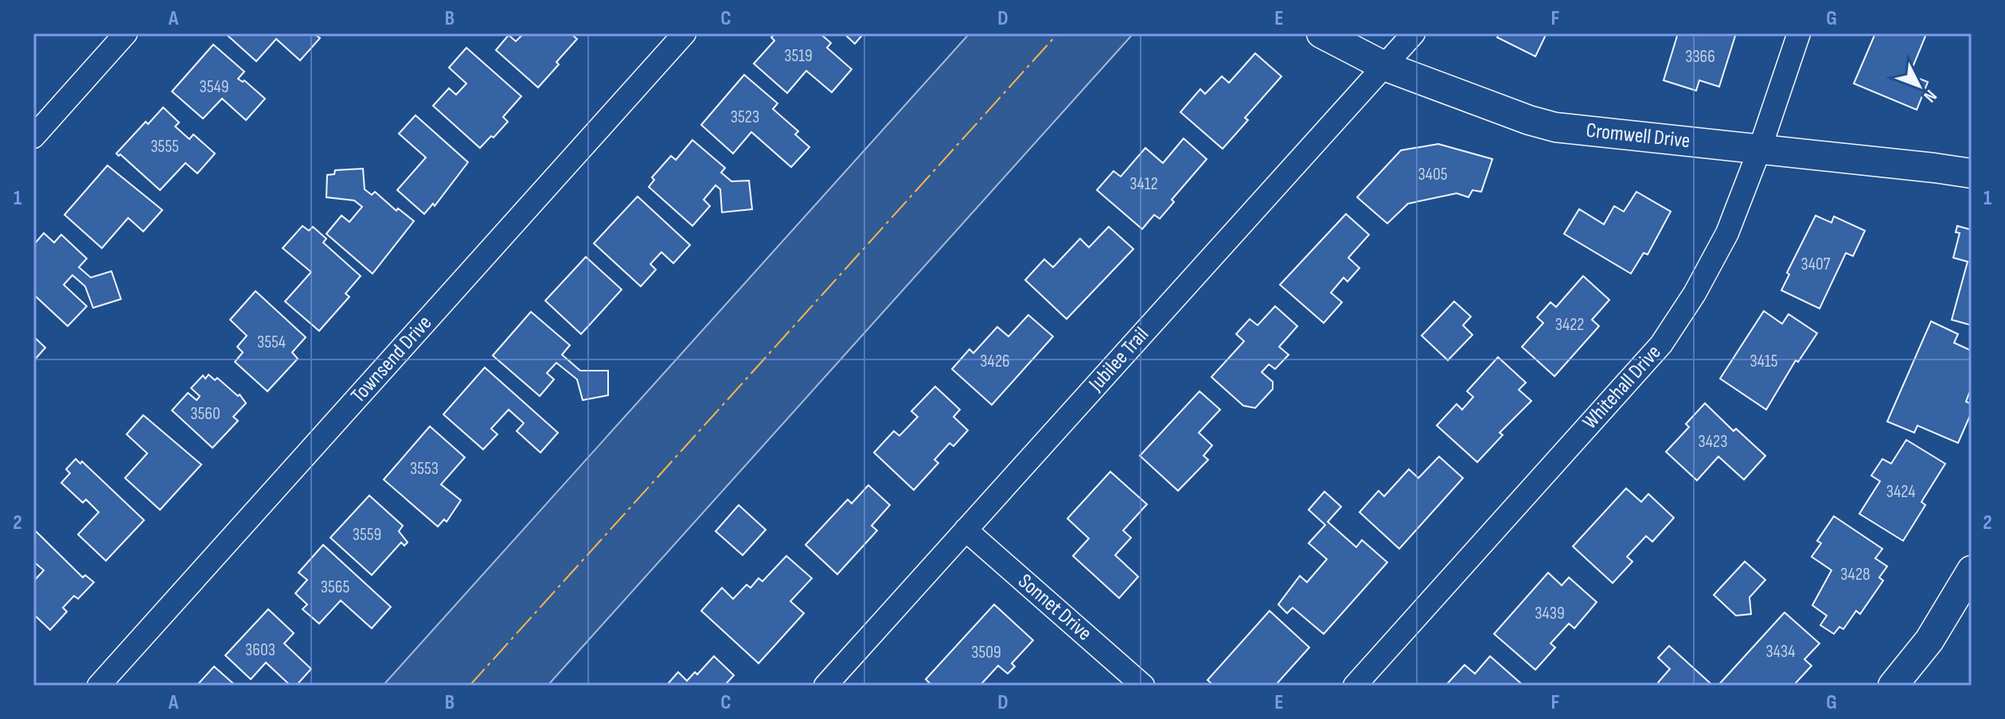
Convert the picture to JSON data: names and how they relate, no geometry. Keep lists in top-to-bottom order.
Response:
{
  "streets": {
    "street": [
      "Cromwell Drive",
      "Townsend Drive",
      "Jubilee Trail",
      "Whitehall Drive",
      "Sonnet Drive"
    ]
  },
  "crossings": [
    ["Cromwell Drive", "Jubilee Trail"],
    ["Cromwell Drive", "Whitehall Drive"],
    ["Jubilee Trail", "Sonnet Drive"]
  ],
  "house_numbers": [
    "3519",
    "3366",
    "3549",
    "3523",
    "3555",
    "3405",
    "3412",
    "3407",
    "3422",
    "3554",
    "3426",
    "3415",
    "3560",
    "3423",
    "3553",
    "3424",
    "3559",
    "3428",
    "3565",
    "3439",
    "3603",
    "3434",
    "3509"
  ],
  "north": "bottom right",
  "grid": {
    "columns": [
      "A",
      "B",
      "C",
      "D",
      "E",
      "F",
      "G"
    ],
    "rows": ["1", "2"]
  }
}
